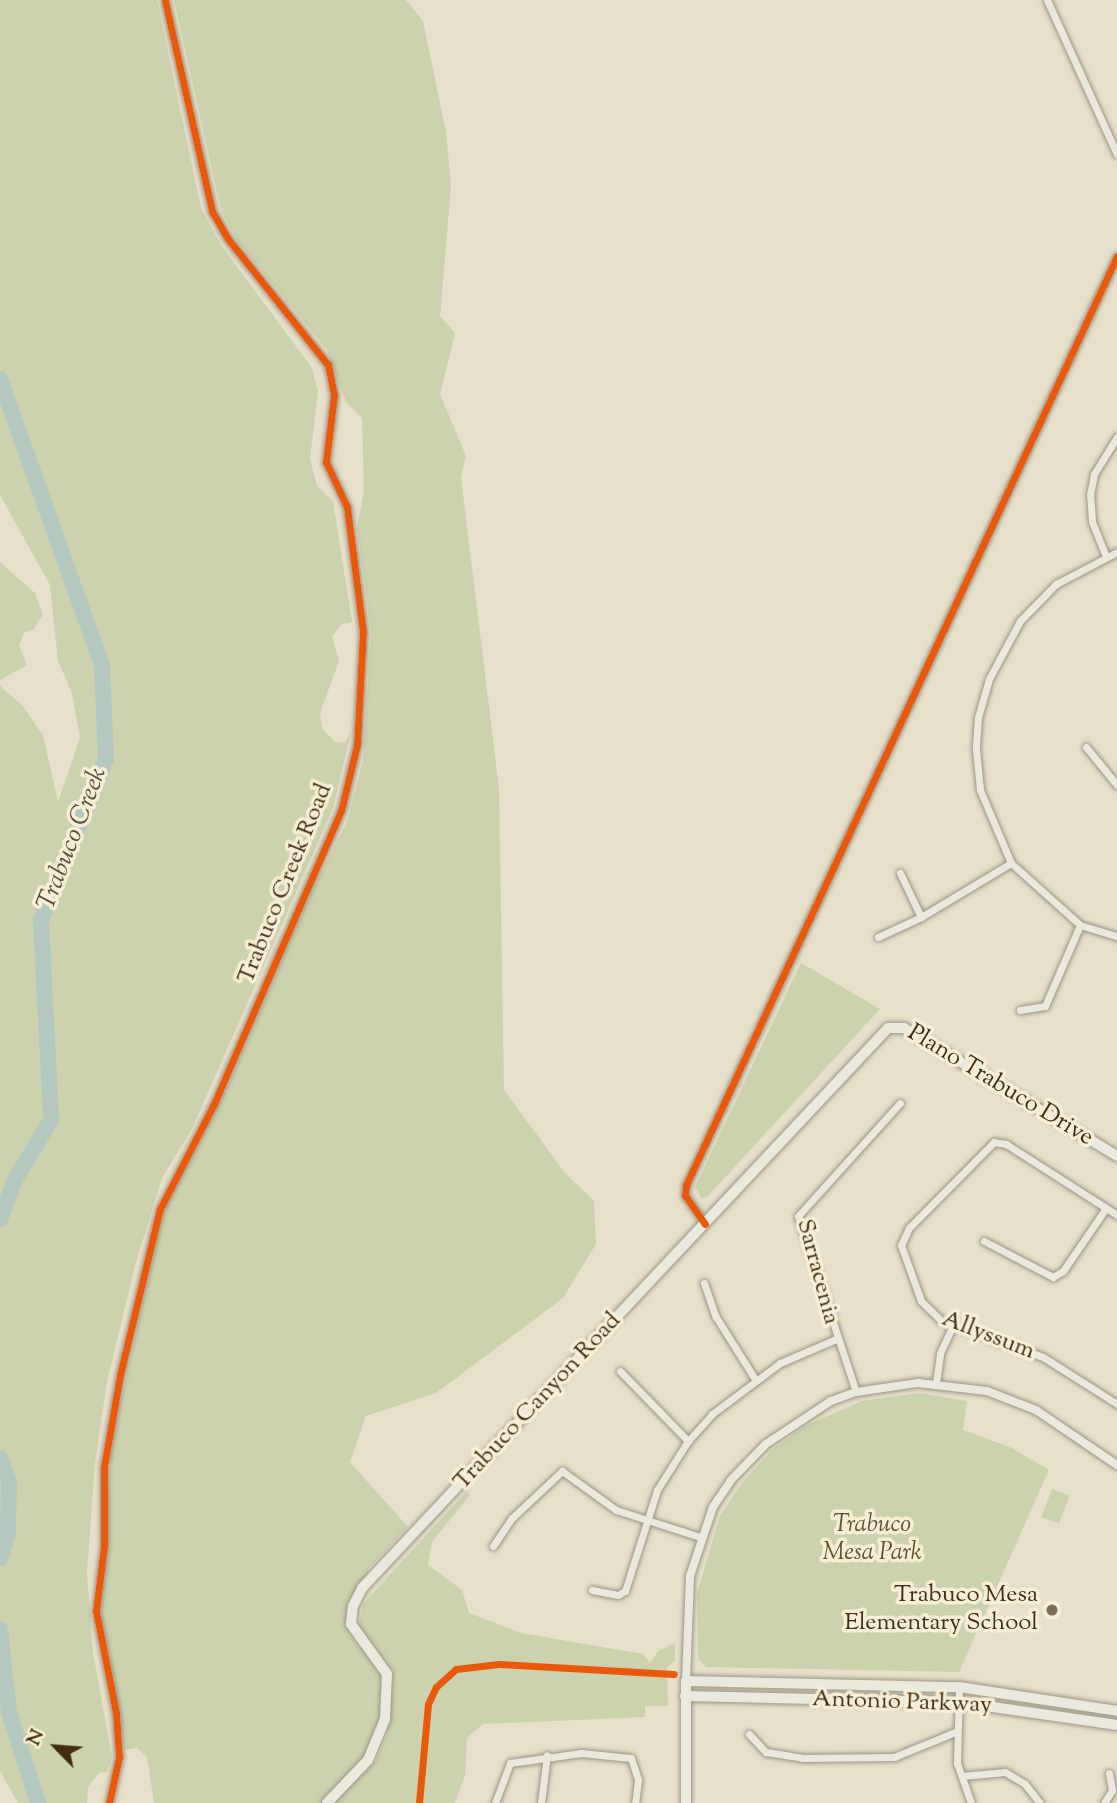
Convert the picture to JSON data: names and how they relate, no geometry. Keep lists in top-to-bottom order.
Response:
{
  "streets": {
    "main road": ["Plano Trabuco Drive", "Trabuco Canyon Road", "Antonio Parkway"],
    "street": ["Trabuco Creek Road", "Sarracenia", "Allyssum"]
  },
  "crossings": [
    ["Plano Trabuco Drive", "Trabuco Canyon Road"]
  ],
  "water": ["Trabuco Creek"],
  "parks": ["Trabuco Mesa Park"],
  "places": ["Trabuco Mesa Elementary School"],
  "north": "top left"
}
